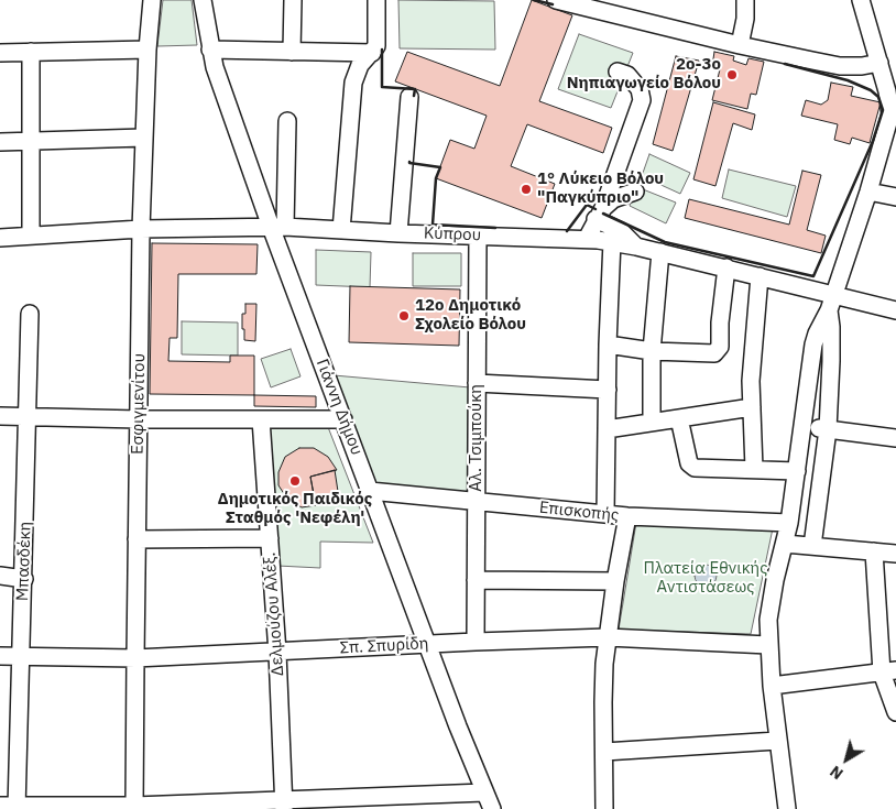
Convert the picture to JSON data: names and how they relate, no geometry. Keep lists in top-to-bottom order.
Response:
{
  "streets": {
    "street": [
      "Κύπρου",
      "Εσφιγμενίτου",
      "Γιάννη Δήμου",
      "Αλ. Τσιμπούκη",
      "Επισκοπής",
      "Μπασδέκη",
      "Δελμούζου Αλέξ.",
      "Σπ. Σπυρίδη"
    ]
  },
  "crossings": [
    ["Κύπρου", "Εσφιγμενίτου"],
    ["Κύπρου", "Γιάννη Δήμου"],
    ["Κύπρου", "Αλ. Τσιμπούκη"],
    ["Εσφιγμενίτου", "Σπ. Σπυρίδη"],
    ["Γιάννη Δήμου", "Επισκοπής"],
    ["Γιάννη Δήμου", "Σπ. Σπυρίδη"],
    ["Αλ. Τσιμπούκη", "Επισκοπής"],
    ["Αλ. Τσιμπούκη", "Σπ. Σπυρίδη"],
    ["Μπασδέκη", "Σπ. Σπυρίδη"],
    ["Δελμούζου Αλέξ.", "Σπ. Σπυρίδη"]
  ],
  "parks": ["Πλατεία Εθνικής Αντιστάσεως"],
  "places": [
    "2ο-3ο Νηπιαγωγείο Βόλου",
    "1° Λύκειο Βόλου \"Παγκύπριο\"",
    "12ο Δημοτικό Σχολείο Βόλου",
    "Δημοτικός Παιδικός Σταθμός 'Νεφέλη'"
  ],
  "north": "bottom left"
}
